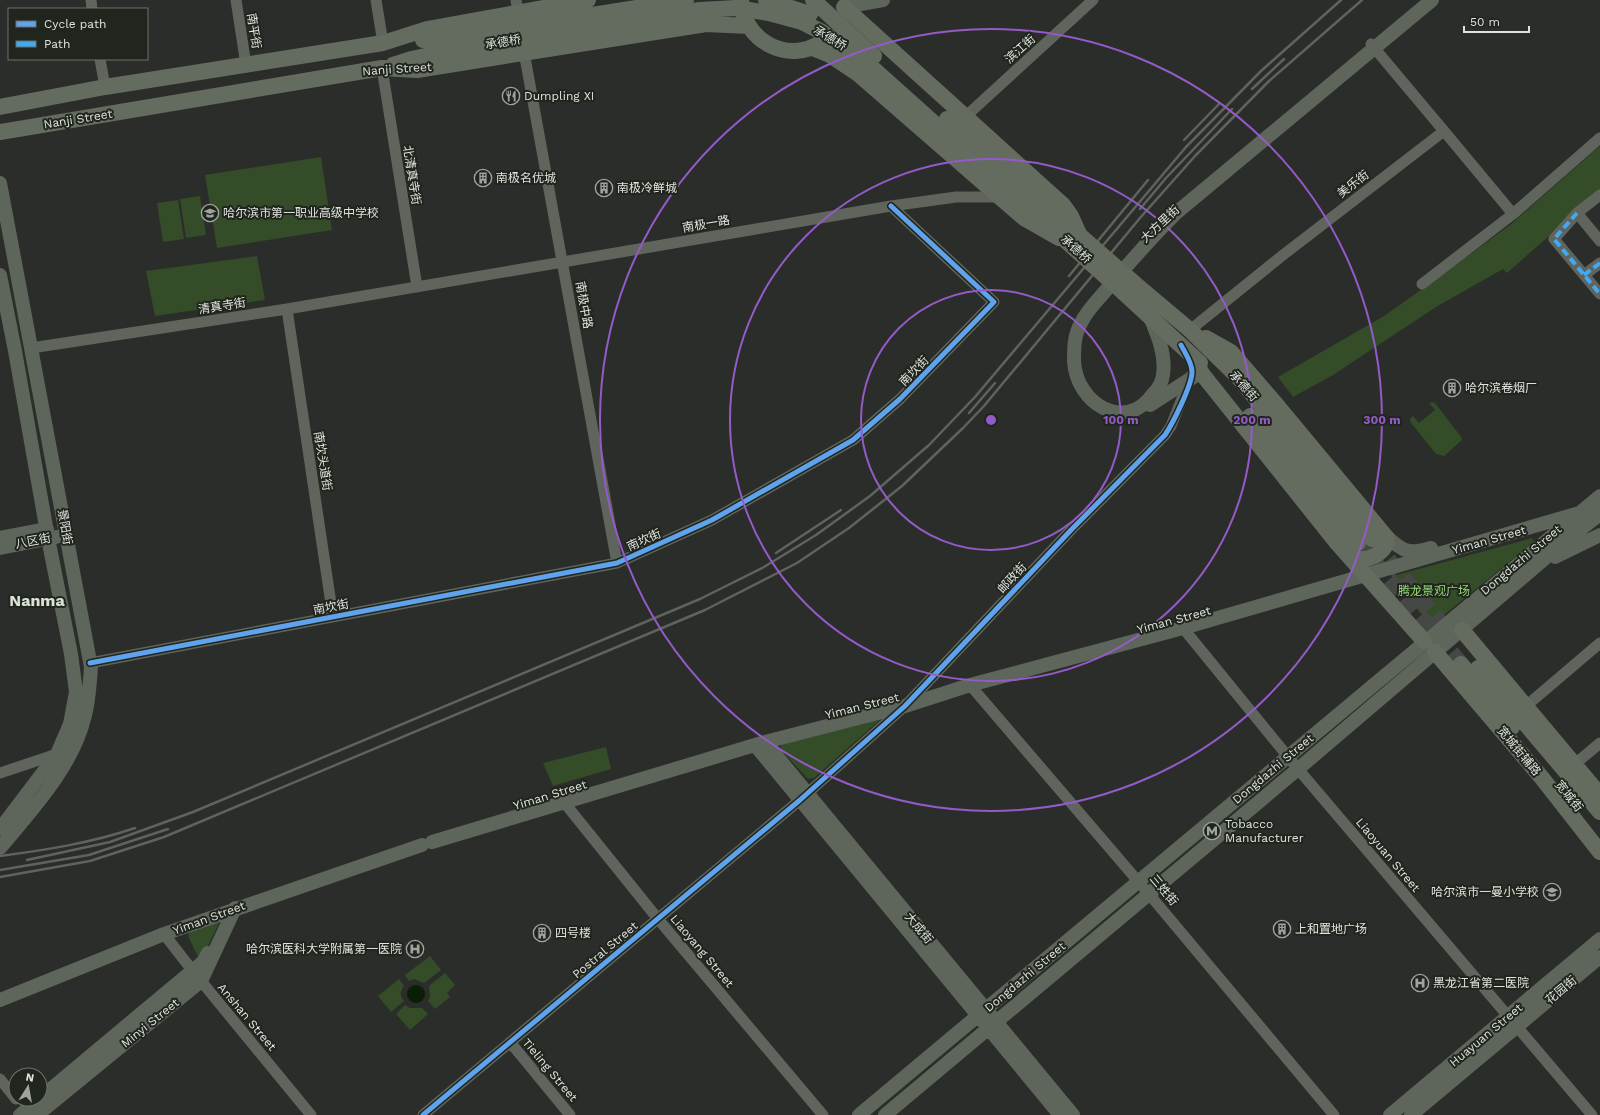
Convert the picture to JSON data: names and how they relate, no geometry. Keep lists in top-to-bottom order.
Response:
{
  "streets": {
    "highway": [
      "承德桥",
      "Nanji Street",
      "承德街",
      "宽城街辅路",
      "宽城街"
    ],
    "main road": [
      "大方里街",
      "景阳街",
      "Yiman Street",
      "八区街",
      "Dongdazhi Street",
      "大成街",
      "花园街",
      "Minyi Street",
      "Huayuan Street"
    ],
    "street": [
      "南平街",
      "滨江街",
      "北清真寺街",
      "美乐街",
      "南极一路",
      "南极中路",
      "清真寺街",
      "南坎街",
      "南坎头道街",
      "邮政街",
      "Liaoyuan Street",
      "三姓街",
      "Postral Street",
      "Liaoyang Street",
      "Anshan Street",
      "Tieling Street"
    ]
  },
  "crossings": [
    ["南平街", "Nanji Street"],
    ["承德桥", "承德街"],
    ["Nanji Street", "北清真寺街"],
    ["Nanji Street", "南极中路"],
    ["北清真寺街", "南极一路"],
    ["北清真寺街", "清真寺街"],
    ["美乐街", "承德街"],
    ["南极一路", "南极中路"],
    ["南极一路", "清真寺街"],
    ["南极一路", "南坎街"],
    ["大方里街", "承德街"],
    ["大方里街", "邮政街"],
    ["大方里街", "宽城街辅路"],
    ["南极中路", "南坎街"],
    ["清真寺街", "南坎头道街"],
    ["清真寺街", "景阳街"],
    ["南坎街", "南坎头道街"],
    ["南坎街", "景阳街"],
    ["承德街", "Yiman Street"],
    ["承德街", "宽城街辅路"],
    ["景阳街", "八区街"],
    ["Yiman Street", "Dongdazhi Street"],
    ["Yiman Street", "邮政街"],
    ["Yiman Street", "宽城街辅路"],
    ["Yiman Street", "Liaoyuan Street"],
    ["Yiman Street", "三姓街"],
    ["Yiman Street", "大成街"],
    ["Yiman Street", "Liaoyang Street"],
    ["Yiman Street", "Anshan Street"],
    ["Yiman Street", "Minyi Street"],
    ["Dongdazhi Street", "宽城街辅路"],
    ["Dongdazhi Street", "Liaoyuan Street"],
    ["Dongdazhi Street", "三姓街"],
    ["Dongdazhi Street", "大成街"],
    ["邮政街", "宽城街辅路"],
    ["邮政街", "大成街"],
    ["邮政街", "Postral Street"],
    ["Liaoyuan Street", "花园街"],
    ["Liaoyuan Street", "Huayuan Street"],
    ["大成街", "Postral Street"],
    ["Postral Street", "Liaoyang Street"],
    ["Postral Street", "Tieling Street"],
    ["花园街", "Huayuan Street"],
    ["Anshan Street", "Minyi Street"]
  ],
  "districts": ["Nanma"],
  "parks": ["腾龙景观广场"],
  "places": {
    "restaurant": ["Dumpling XI"],
    "building": [
      "南极名优城",
      "南极冷鲜城",
      "哈尔滨卷烟厂",
      "上和置地广场",
      "四号楼"
    ],
    "school or university": ["哈尔滨市第一职业高级中学校", "哈尔滨市一曼小学校"],
    "metro station": ["Tobacco Manufacturer"],
    "hospital": ["哈尔滨医科大学附属第一医院", "黑龙江省第二医院"]
  },
  "legend": ["Cycle path", "Path"],
  "scale_bar": "50 m",
  "north": "top",
  "rings": ["100 m", "200 m", "300 m"]
}
